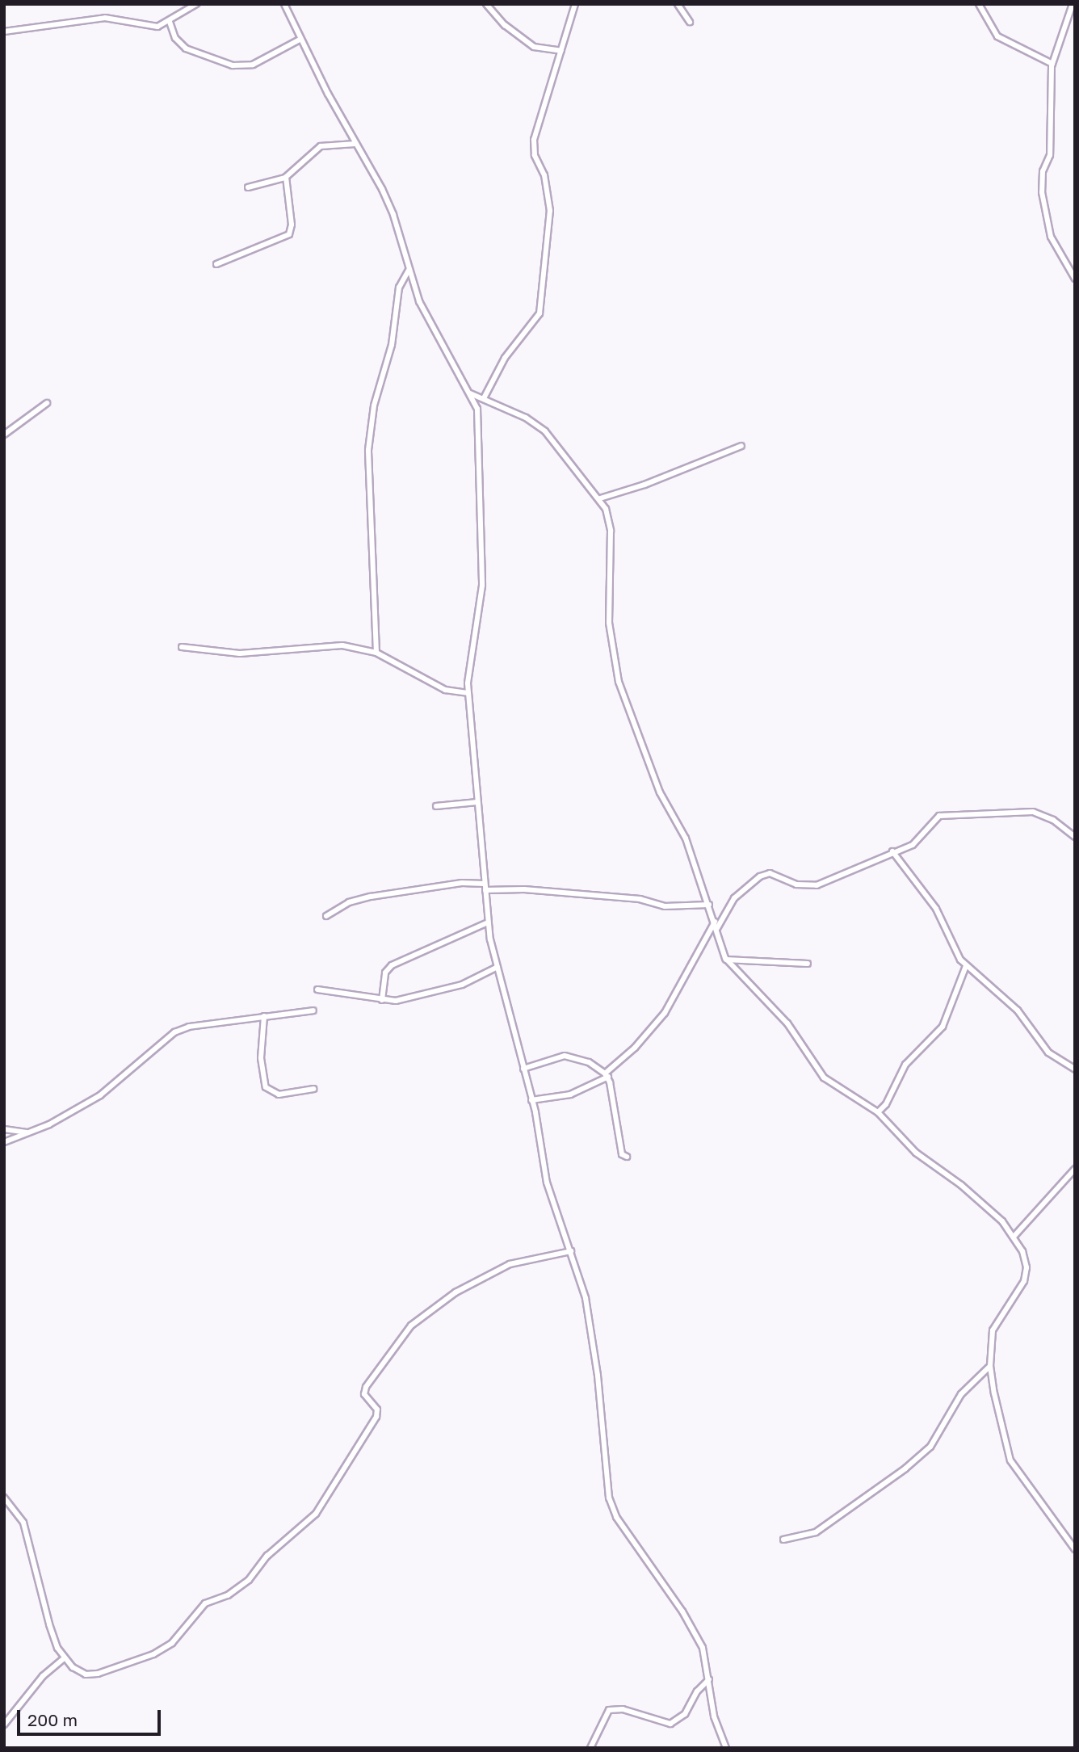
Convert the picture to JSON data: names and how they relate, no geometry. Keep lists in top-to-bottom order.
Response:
{
  "scale_bar": "200 m"
}
